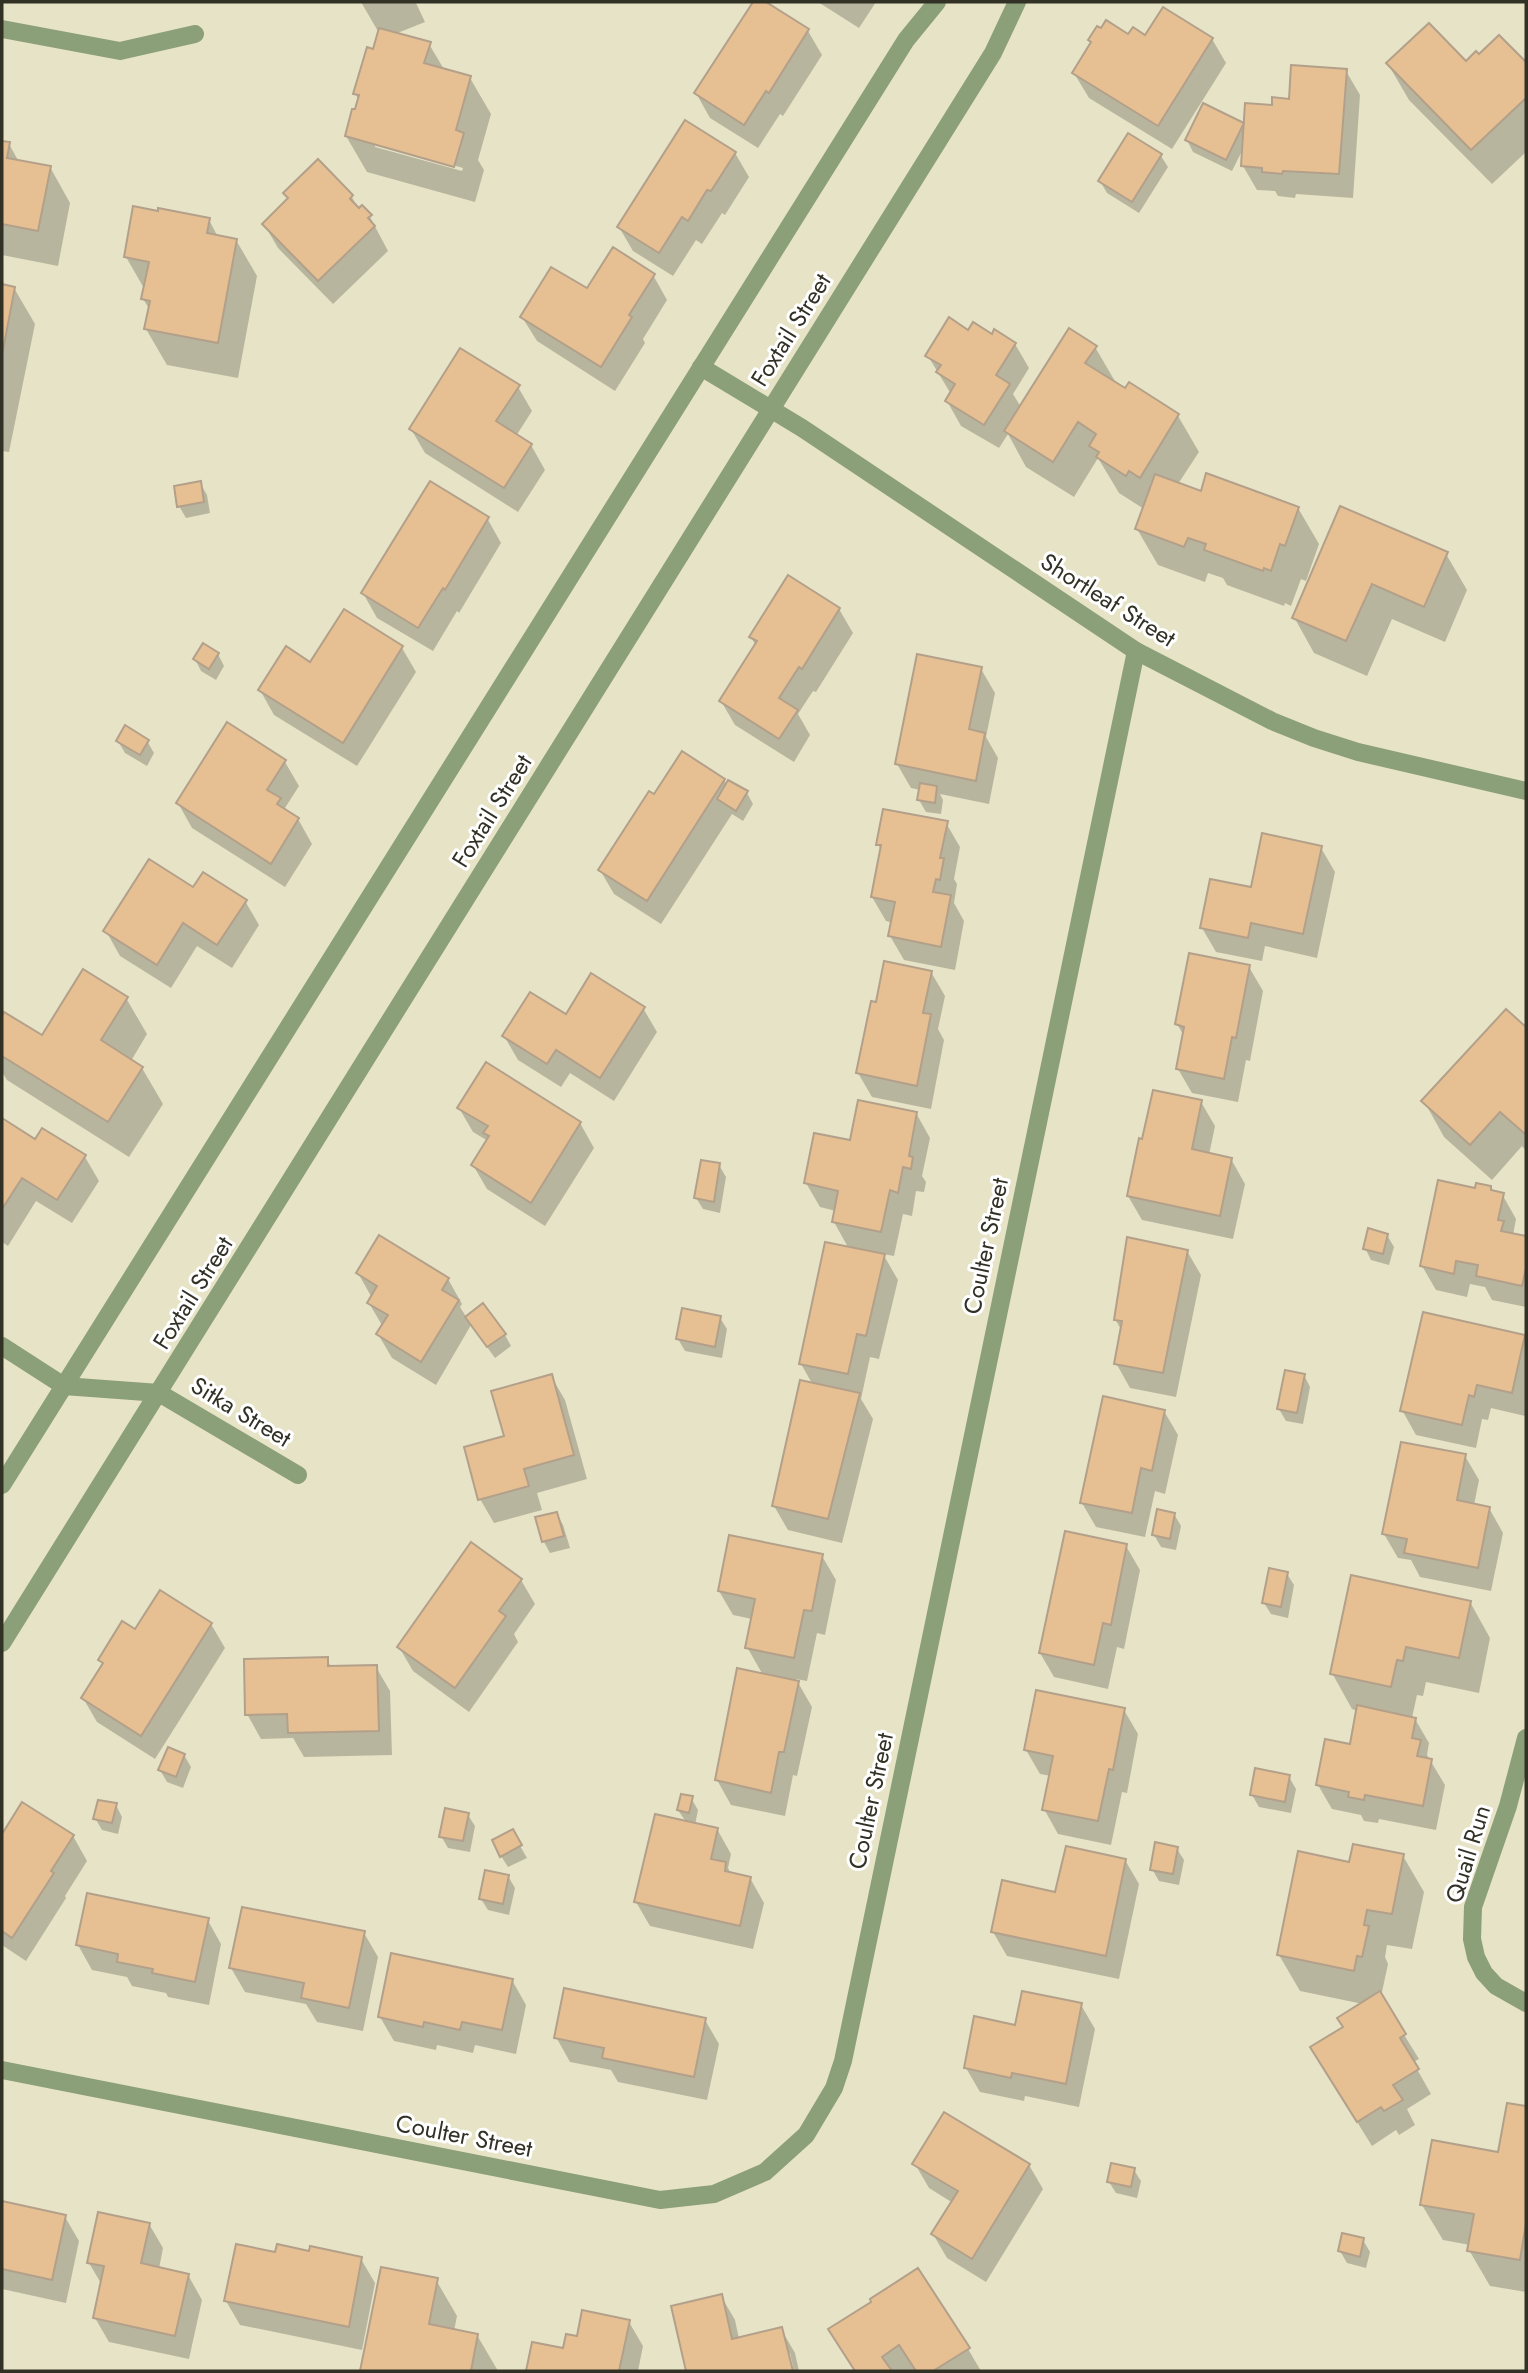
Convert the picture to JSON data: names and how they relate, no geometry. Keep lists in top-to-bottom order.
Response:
{
  "streets": {
    "street": [
      "Foxtail Street",
      "Shortleaf Street",
      "Coulter Street",
      "Sitka Street",
      "Quail Run"
    ]
  },
  "crossings": [
    ["Foxtail Street", "Shortleaf Street"],
    ["Foxtail Street", "Sitka Street"],
    ["Shortleaf Street", "Coulter Street"]
  ]
}
